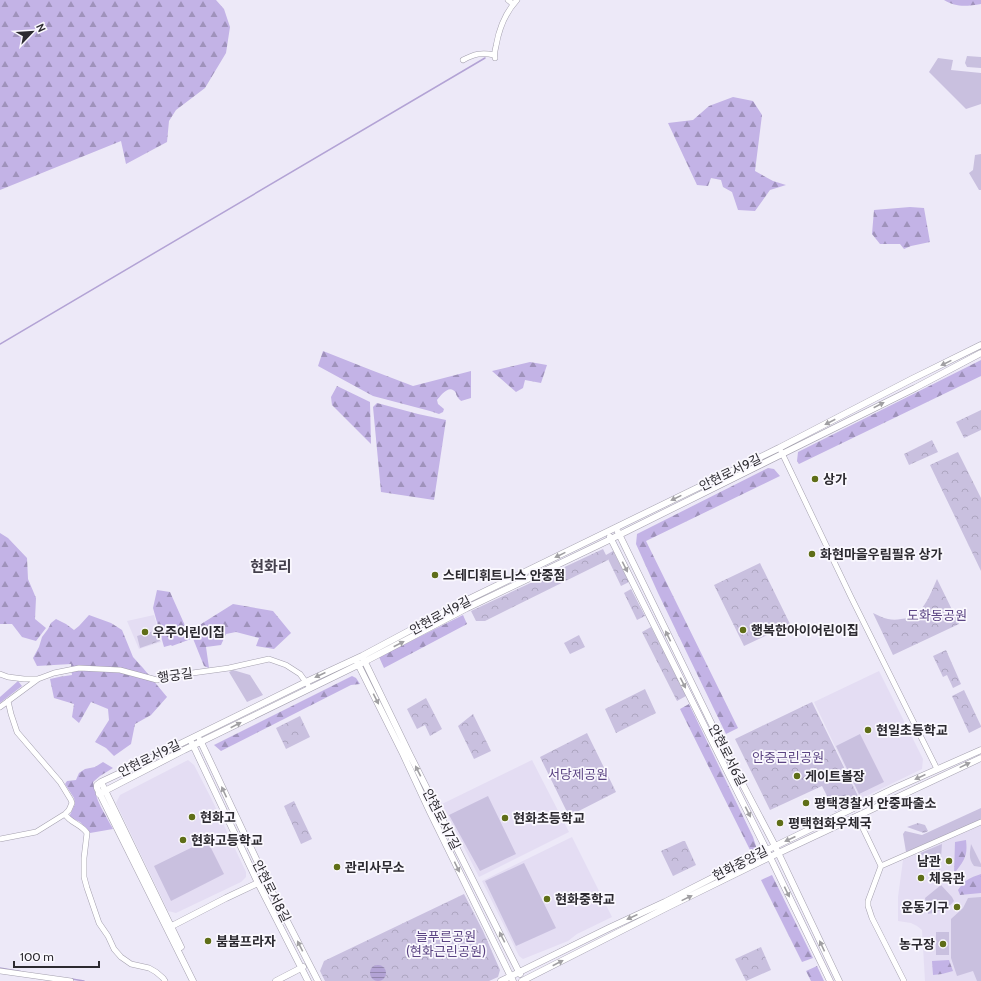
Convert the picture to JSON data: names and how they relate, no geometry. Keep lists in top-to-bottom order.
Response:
{
  "streets": {
    "street": [
      "안현로서9길",
      "행궁길",
      "안현로서6길",
      "안현로서7길",
      "현화중앙길",
      "안현로서8길"
    ]
  },
  "crossings": [
    ["안현로서9길", "행궁길"],
    ["안현로서9길", "안현로서6길"],
    ["안현로서9길", "안현로서7길"],
    ["안현로서9길", "안현로서8길"],
    ["안현로서6길", "현화중앙길"],
    ["안현로서7길", "현화중앙길"]
  ],
  "districts": ["현화리"],
  "parks": [
    "도화동공원",
    "안중근린공원",
    "서당제공원",
    "늘푸른공원 (현화근린공원)"
  ],
  "places": [
    "상가",
    "화현마을우림필유 상가",
    "스테디휘트니스 안중점",
    "행복한아이어린이집",
    "우주어린이집",
    "현일초등학교",
    "게이트볼장",
    "평택경찰서 안중파출소",
    "현화고",
    "현화초등학교",
    "평택현화우체국",
    "현화고등학교",
    "남관",
    "관리사무소",
    "체육관",
    "현화중학교",
    "운동기구",
    "붐붐프라자",
    "농구장"
  ],
  "scale_bar": "100 m",
  "north": "top right"
}
